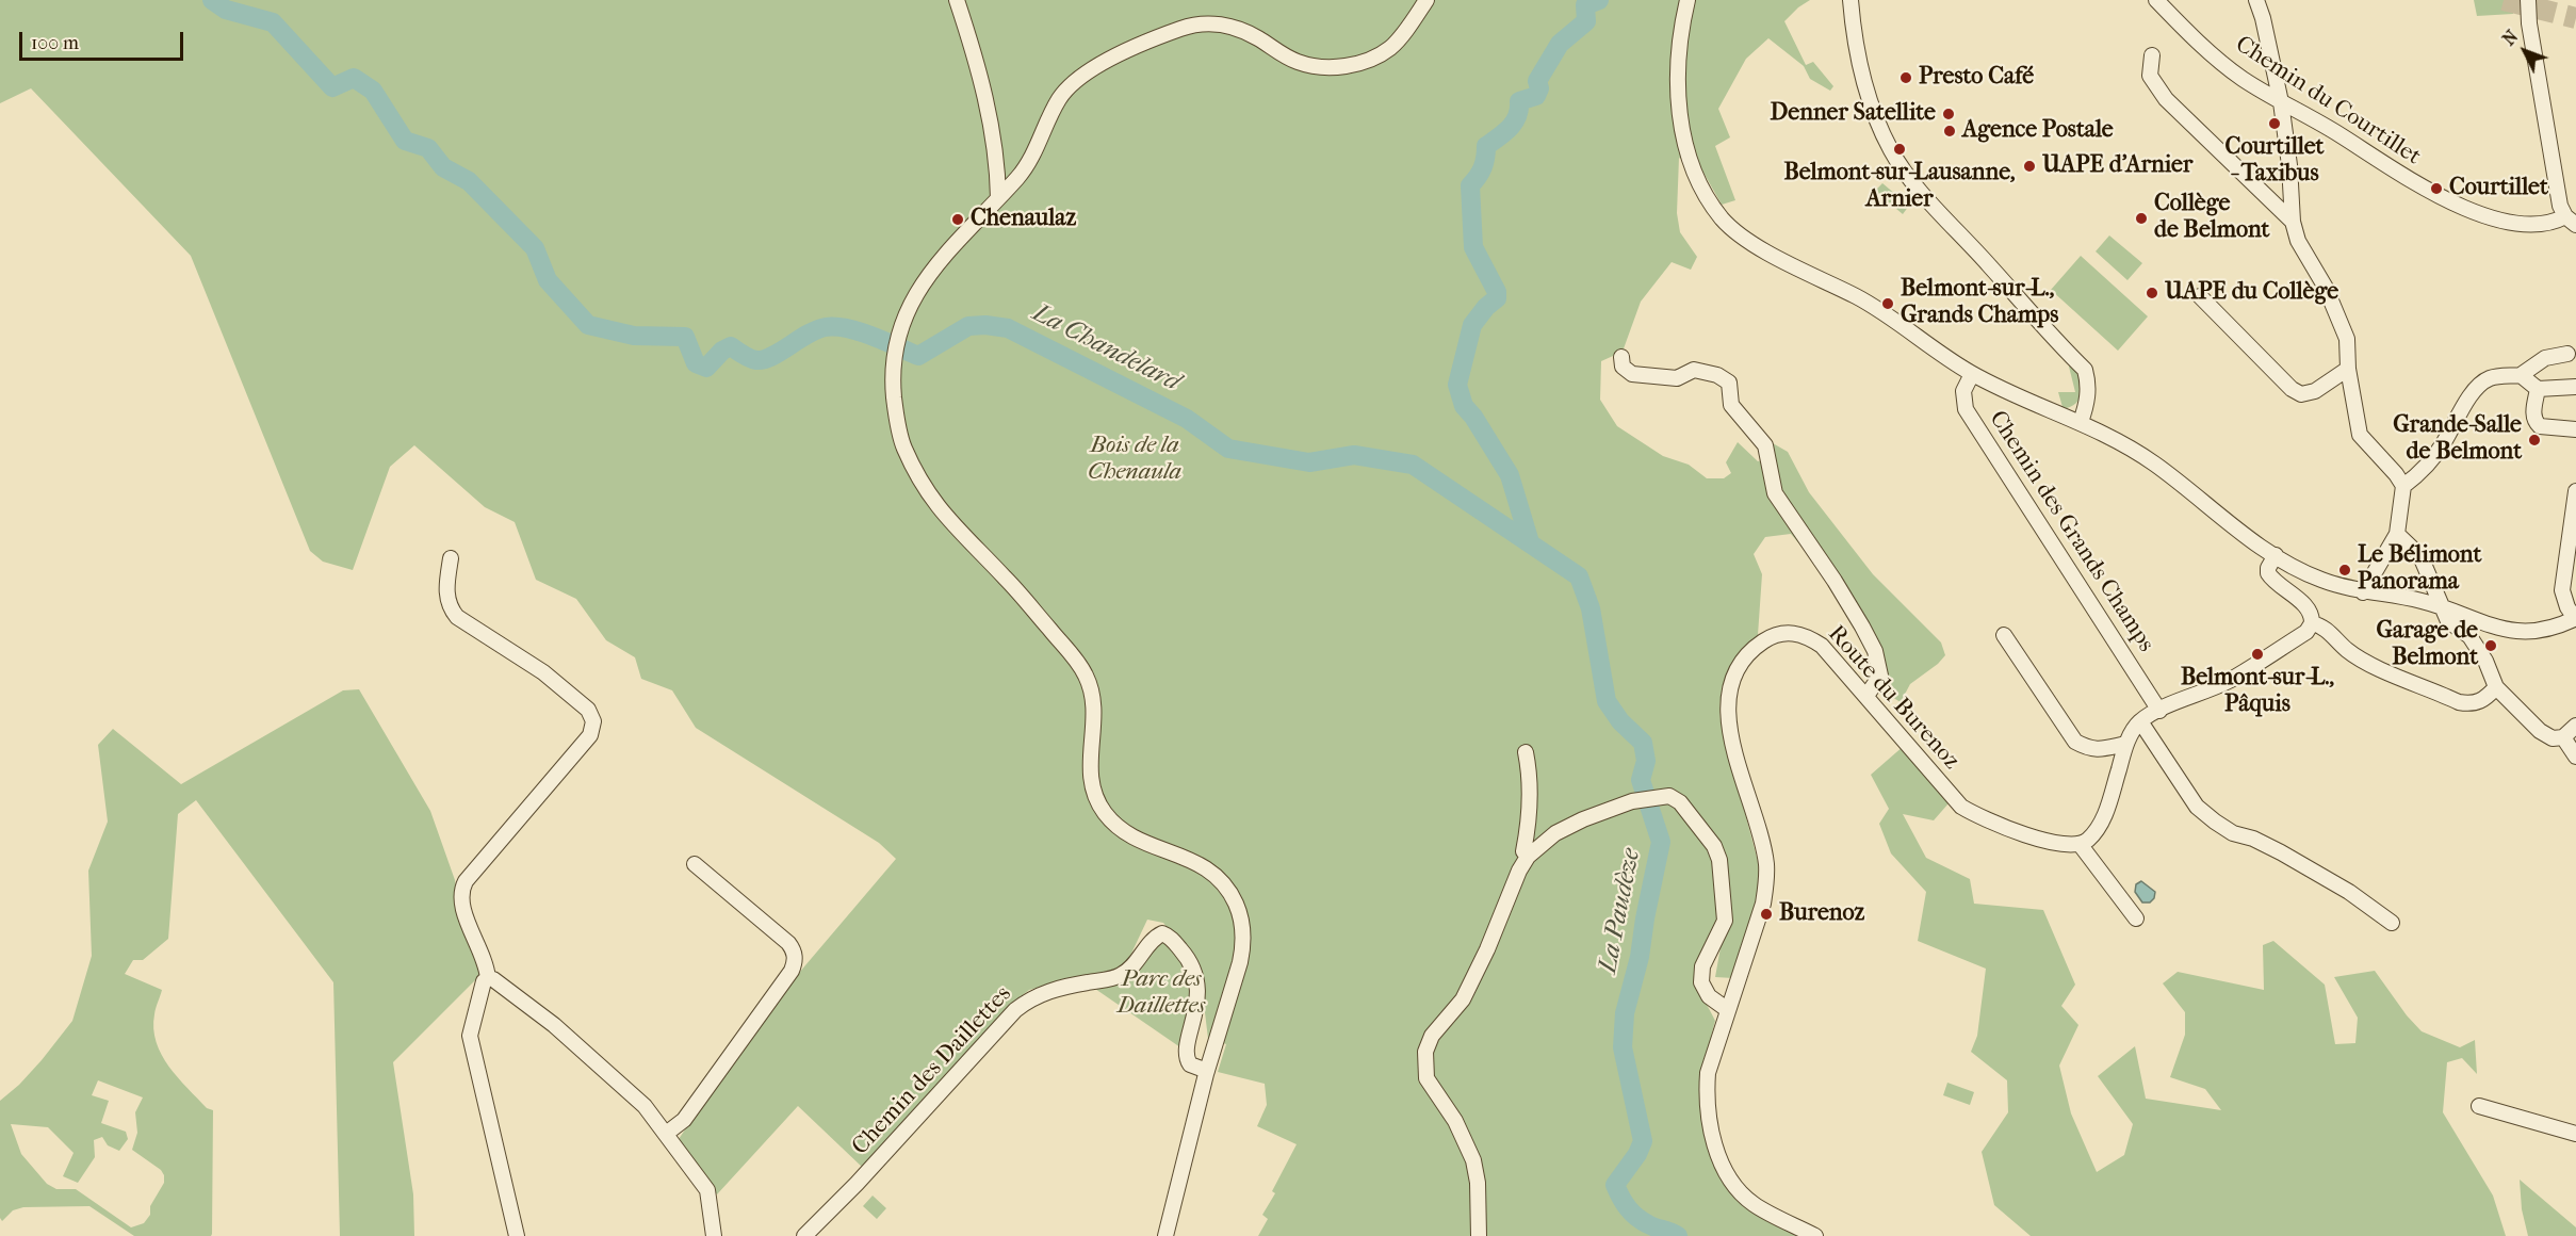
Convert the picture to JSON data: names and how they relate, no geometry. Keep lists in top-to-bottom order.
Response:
{
  "streets": {
    "street": [
      "Chemin du Courtillet",
      "Chemin des Grands Champs",
      "Route du Burenoz",
      "Chemin des Daillettes"
    ]
  },
  "water": ["La Chandelard", "La Paudèze"],
  "parks": ["Bois de la Chenaula", "Parc des Daillettes"],
  "places": [
    "Presto Café",
    "Denner Satellite",
    "Courtillet - Taxibus",
    "Agence Postale",
    "Belmont-sur-Lausanne, Arnier",
    "UAPE d'Arnier",
    "Courtillet",
    "Collège de Belmont",
    "Chenaulaz",
    "UAPE du Collège",
    "Belmont-sur-L., Grands Champs",
    "Grande-Salle de Belmont",
    "Le Bélimont Panorama",
    "Garage de Belmont",
    "Belmont-sur-L., Pâquis",
    "Burenoz"
  ],
  "scale_bar": "100 m",
  "north": "top left"
}
